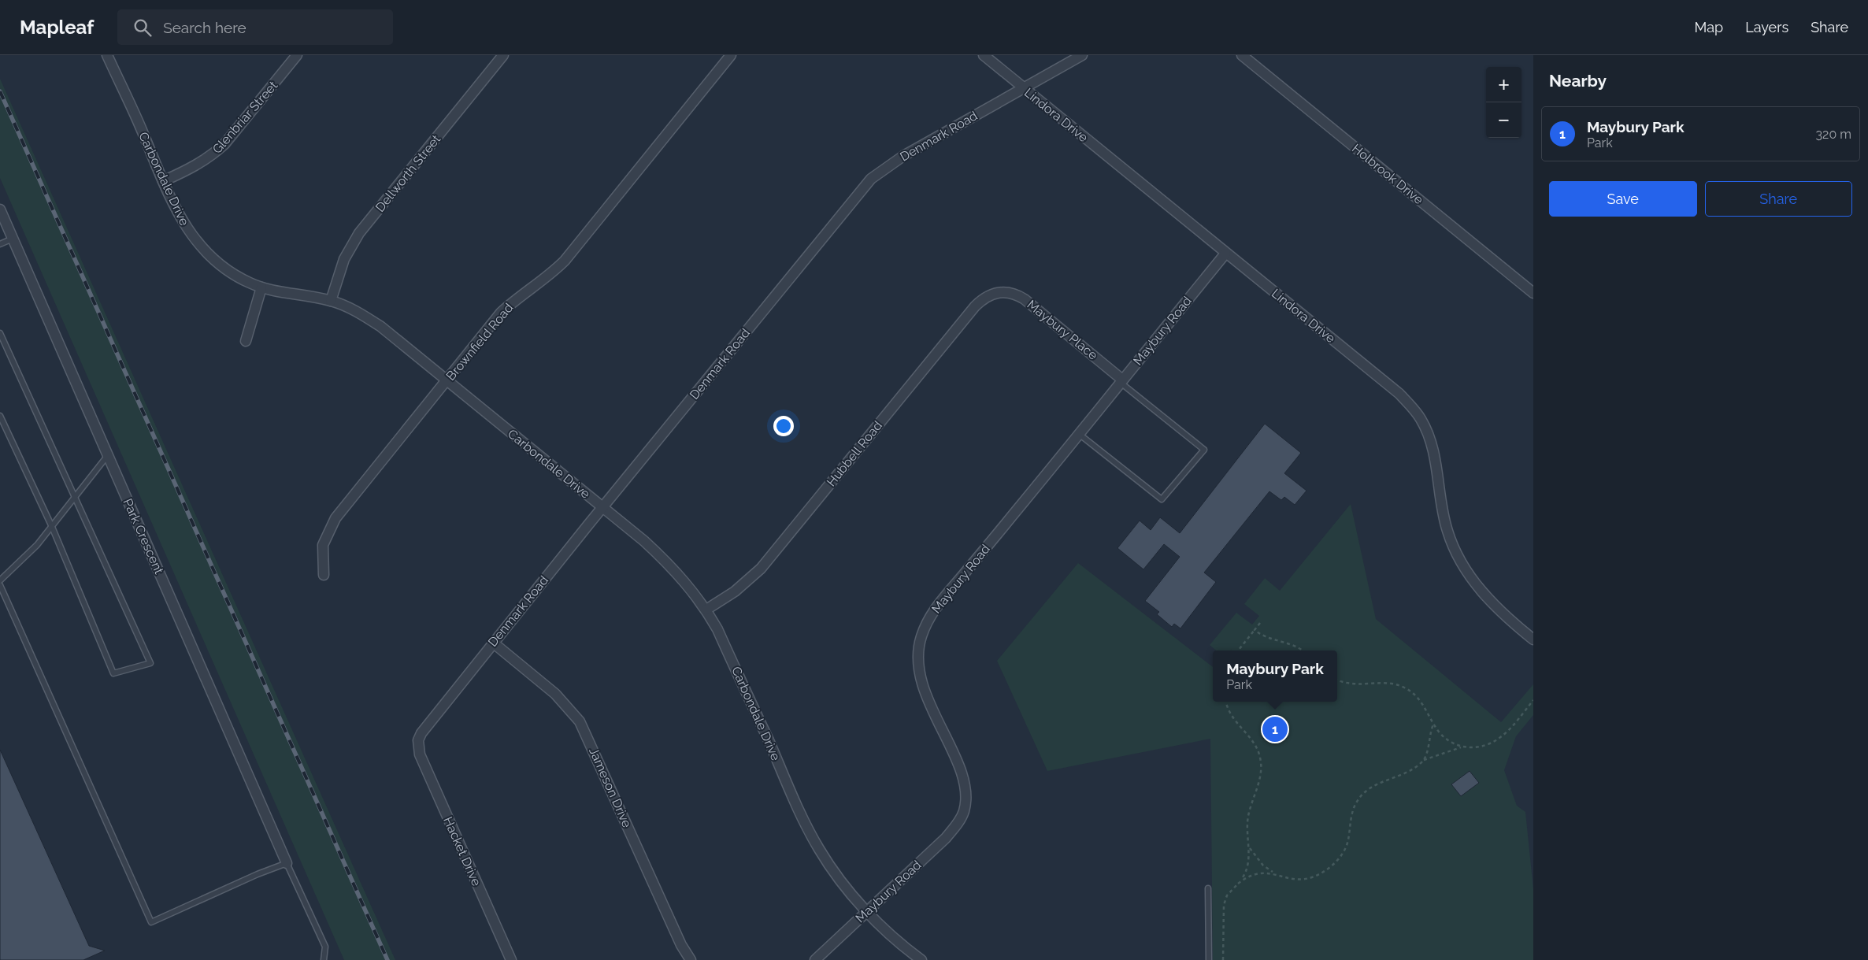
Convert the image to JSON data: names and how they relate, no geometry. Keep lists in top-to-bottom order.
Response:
{
  "streets": {
    "street": [
      "Lindora Drive",
      "Glenbriar Street",
      "Denmark Road",
      "Dellworth Street",
      "Holbrook Drive",
      "Carbondale Drive",
      "Maybury Place",
      "Maybury Road",
      "Brownfield Road",
      "Hubbell Road",
      "Park Crescent",
      "Jameson Drive",
      "Hacket Drive"
    ]
  },
  "crossings": [
    ["Lindora Drive", "Denmark Road"],
    ["Lindora Drive", "Maybury Road"],
    ["Glenbriar Street", "Carbondale Drive"],
    ["Denmark Road", "Carbondale Drive"],
    ["Denmark Road", "Jameson Drive"],
    ["Denmark Road", "Hacket Drive"],
    ["Dellworth Street", "Carbondale Drive"],
    ["Carbondale Drive", "Maybury Road"],
    ["Carbondale Drive", "Brownfield Road"],
    ["Carbondale Drive", "Hubbell Road"],
    ["Maybury Place", "Maybury Road"],
    ["Maybury Place", "Hubbell Road"]
  ],
  "page": {
    "header": "Mapleaf",
    "search": "Search here",
    "nav": ["Map", "Layers", "Share"],
    "heading": "Nearby",
    "map_buttons": ["+", "−"],
    "list": [
      {
        "mark": "1",
        "name": "Maybury Park",
        "note": "Park",
        "value": "320 m"
      }
    ],
    "buttons": ["Save", "Share"],
    "popup": ["Maybury Park", "Park"],
    "pins": "1"
  }
}
